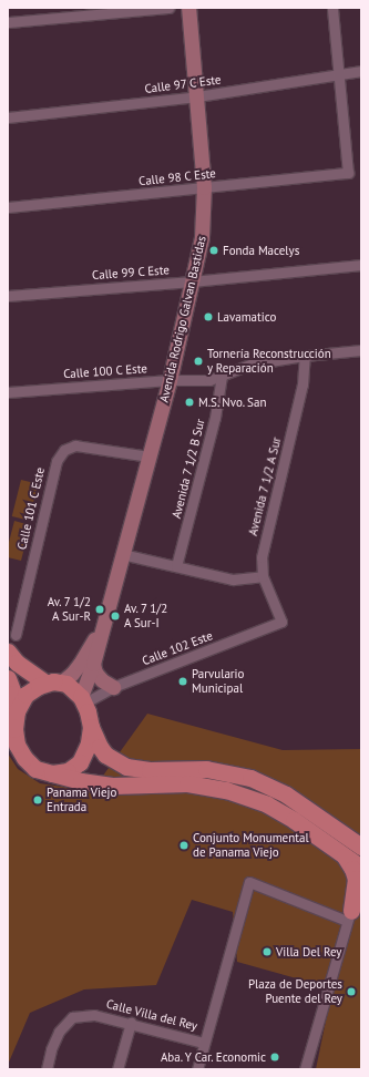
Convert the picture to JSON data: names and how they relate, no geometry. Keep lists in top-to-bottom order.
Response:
{
  "streets": {
    "street": [
      "Calle 97 C Este",
      "Calle 98 C Este",
      "Calle 99 C Este",
      "Avenida Rodrigo Galvan Bastidas",
      "Calle 100 C Este",
      "Avenida 7 1/2 B Sur",
      "Avenida 7 1/2 A Sur",
      "Calle 101 C Este",
      "Calle 102 Este",
      "Calle Villa del Rey"
    ]
  },
  "crossings": [
    ["Calle 97 C Este", "Calle 98 C Este"],
    ["Calle 97 C Este", "Avenida Rodrigo Galvan Bastidas"],
    ["Calle 98 C Este", "Avenida Rodrigo Galvan Bastidas"],
    ["Calle 99 C Este", "Avenida Rodrigo Galvan Bastidas"],
    ["Avenida Rodrigo Galvan Bastidas", "Calle 100 C Este"],
    ["Avenida Rodrigo Galvan Bastidas", "Calle 101 C Este"],
    ["Avenida Rodrigo Galvan Bastidas", "Calle 102 Este"],
    ["Calle 100 C Este", "Avenida 7 1/2 B Sur"],
    ["Calle 100 C Este", "Avenida 7 1/2 A Sur"],
    ["Avenida 7 1/2 A Sur", "Calle 102 Este"]
  ],
  "places": [
    "Fonda Macelys",
    "Lavamatico",
    "Tornería Reconstrucción y Reparación",
    "M.S. Nvo. San",
    "Av. 7 1/2 A Sur-R",
    "Av. 7 1/2 A Sur-I",
    "Parvulario Municipal",
    "Panama Viejo Entrada",
    "Conjunto Monumental de Panama Viejo",
    "Villa Del Rey",
    "Plaza de Deportes Puente del Rey",
    "Aba. Y Car. Economic"
  ]
}
